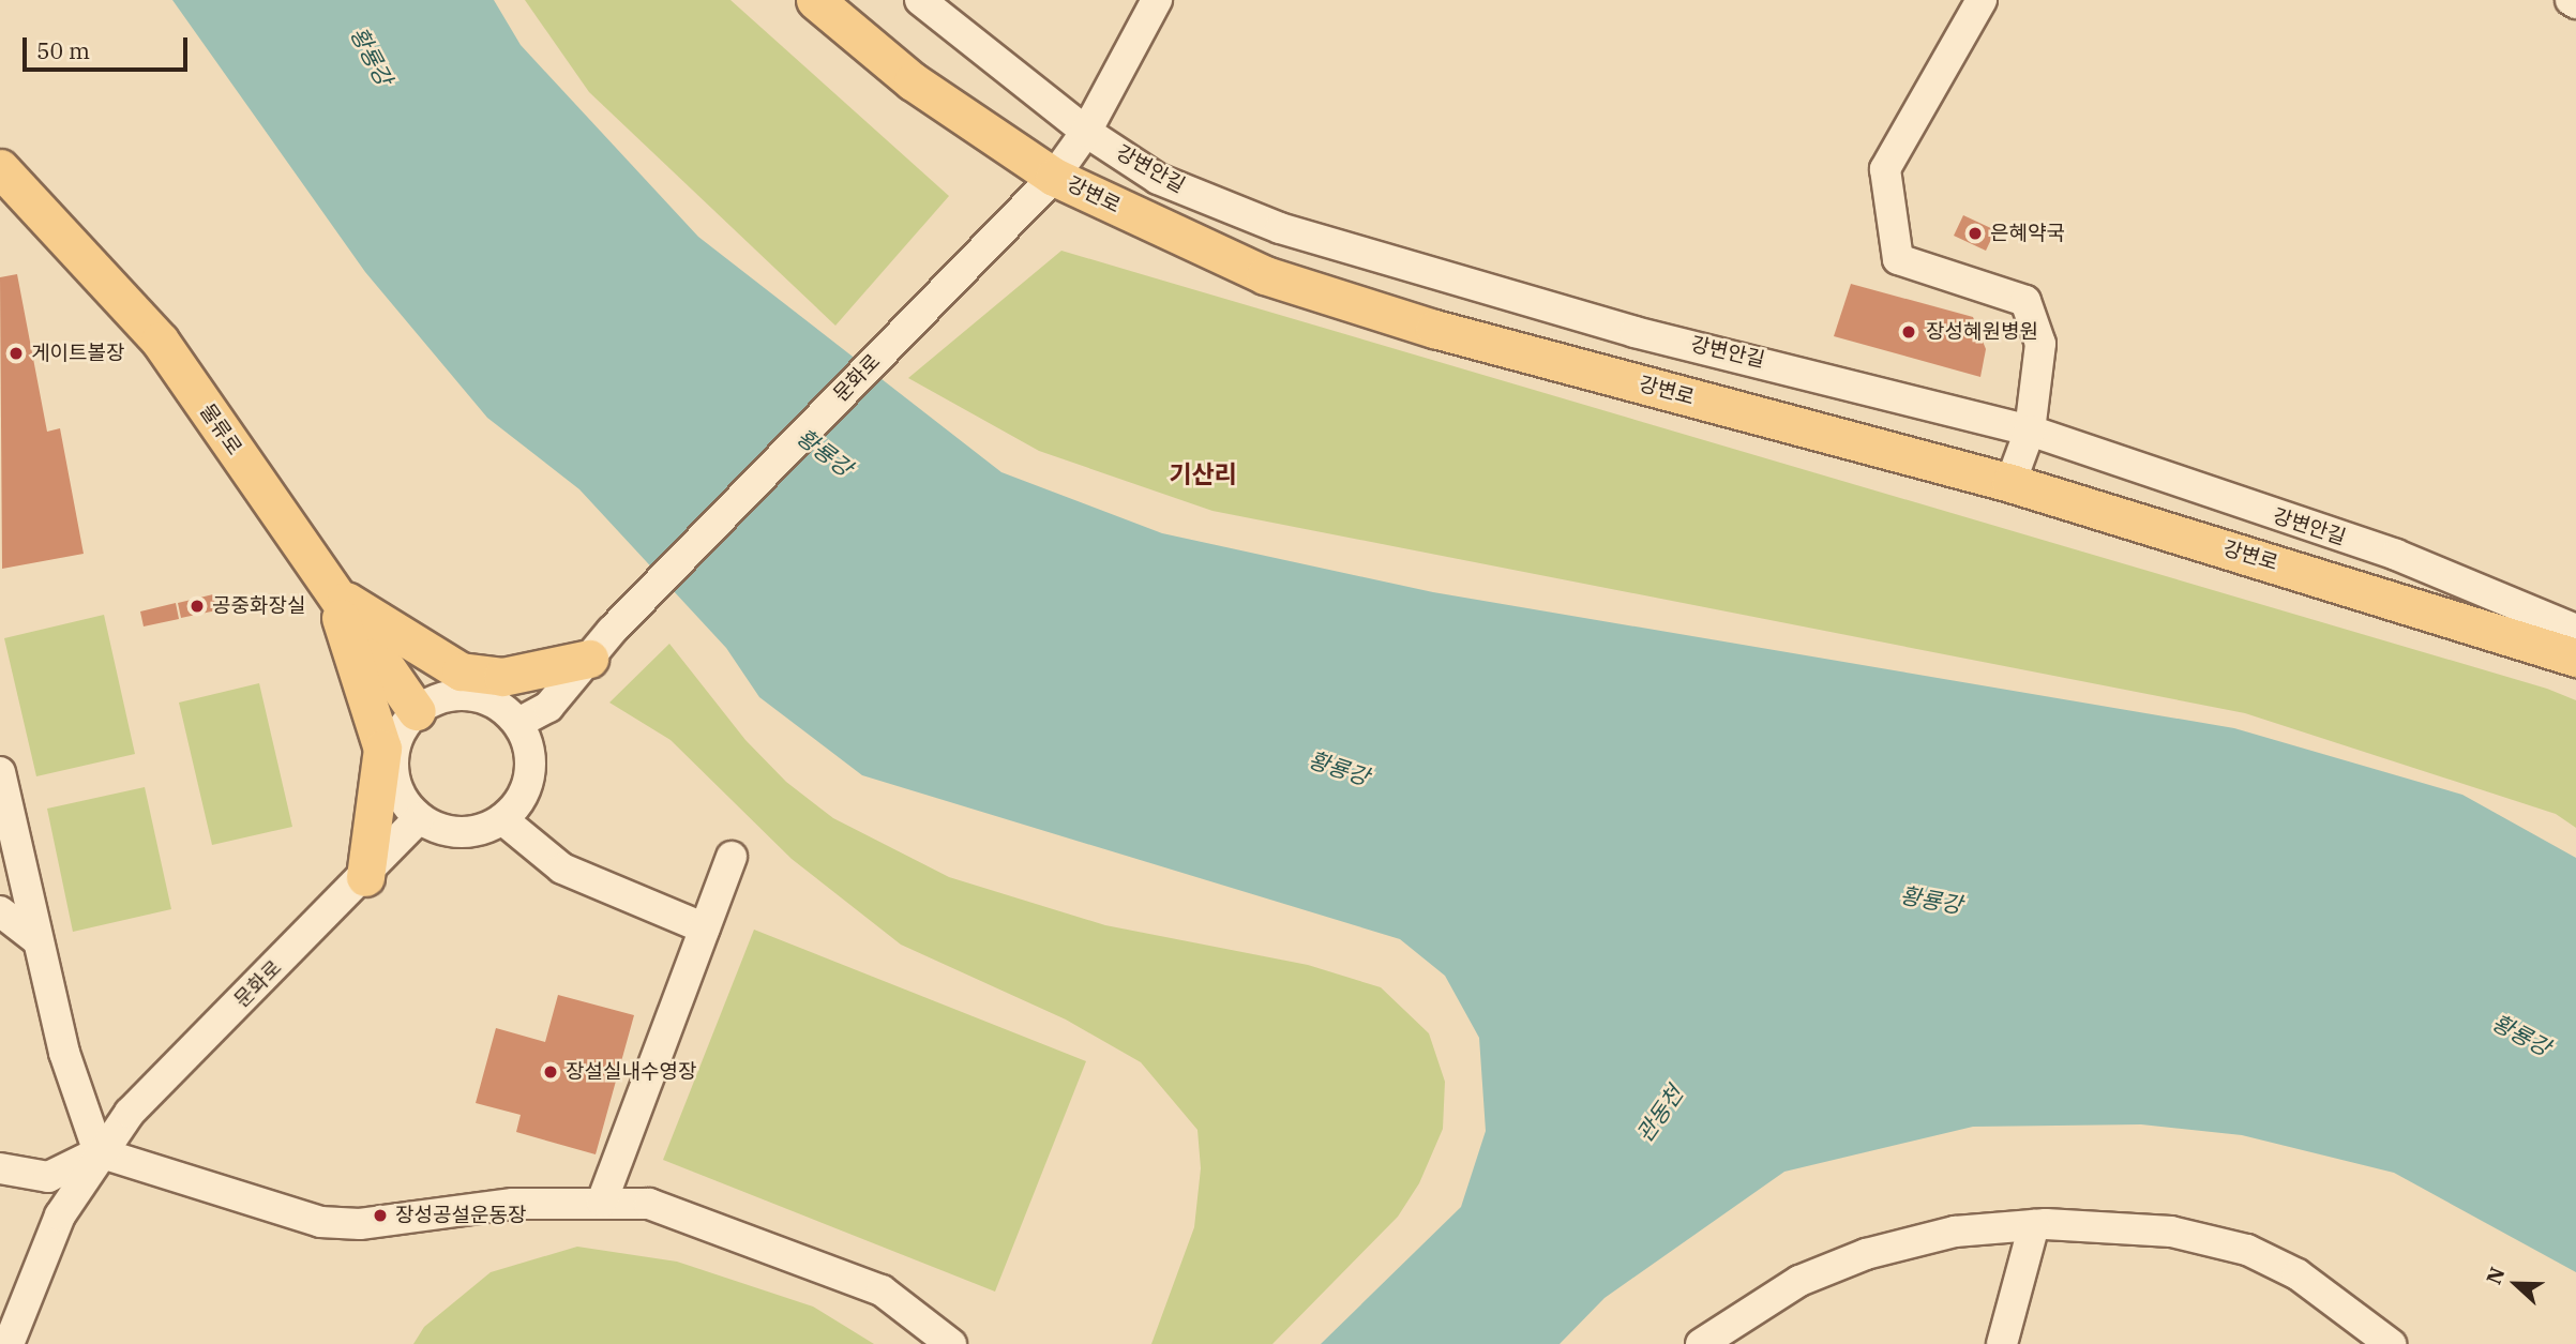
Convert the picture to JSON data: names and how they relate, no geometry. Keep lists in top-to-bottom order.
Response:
{
  "streets": {
    "main road": ["강변로", "물류로"],
    "street": ["강변안길", "문화로"]
  },
  "crossings": [
    ["강변안길", "문화로"],
    ["강변로", "문화로"],
    ["문화로", "물류로"]
  ],
  "districts": ["기산리"],
  "water": ["황룡강", "관동천"],
  "places": [
    "은혜약국",
    "장성혜원병원",
    "게이트볼장",
    "공중화장실",
    "장설실내수영장",
    "장성공설운동장"
  ],
  "scale_bar": "50 m",
  "north": "left"
}
